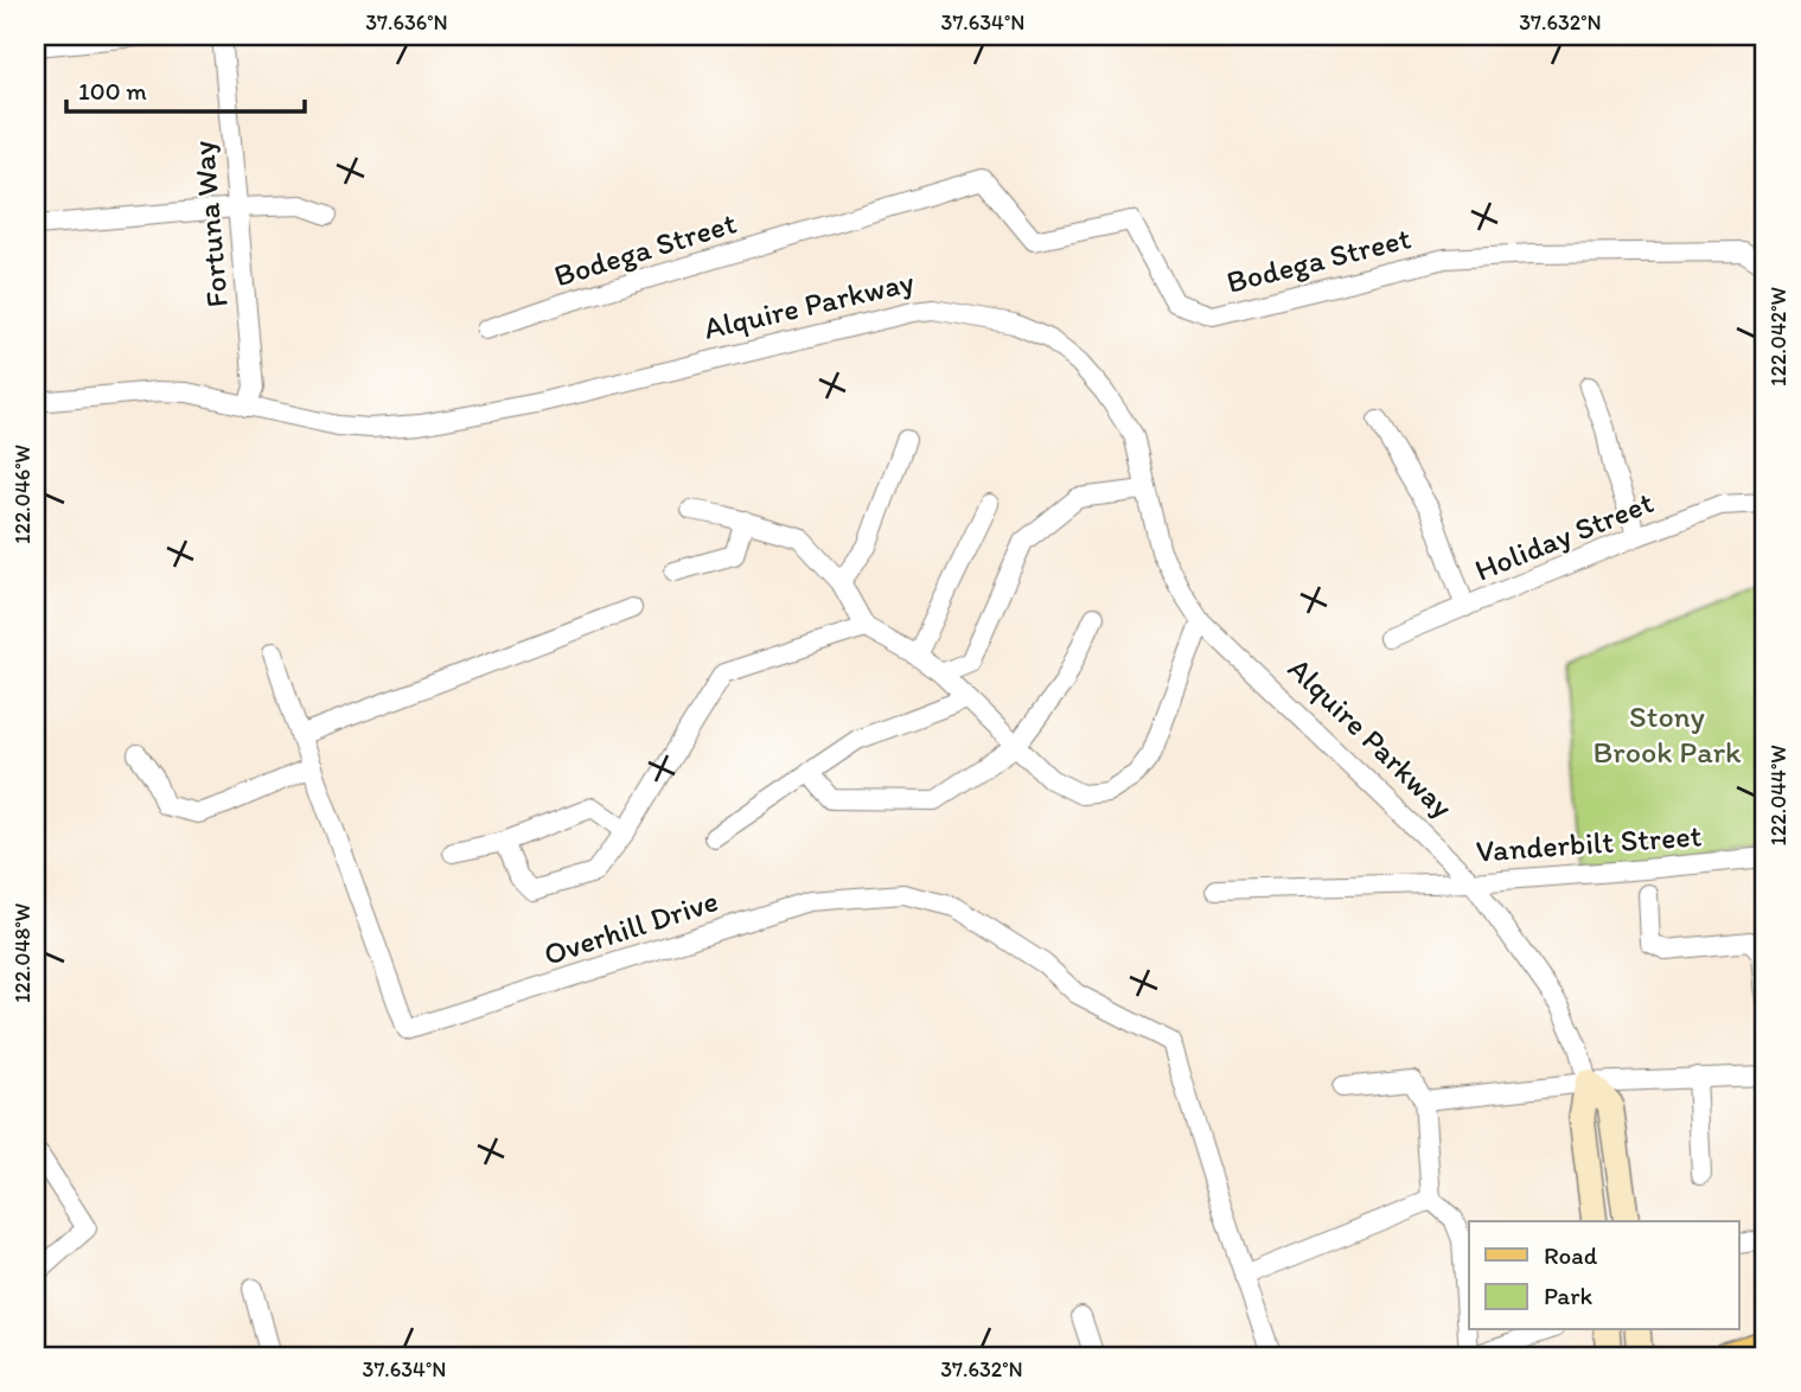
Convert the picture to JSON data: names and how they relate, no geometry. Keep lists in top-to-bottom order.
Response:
{
  "streets": {
    "main road": ["Alquire Parkway"],
    "street": [
      "Fortuna Way",
      "Bodega Street",
      "Holiday Street",
      "Vanderbilt Street",
      "Overhill Drive"
    ]
  },
  "crossings": [
    ["Fortuna Way", "Alquire Parkway"],
    ["Alquire Parkway", "Vanderbilt Street"]
  ],
  "parks": ["Stony Brook Park"],
  "legend": ["Road", "Park"],
  "scale_bar": "100 m",
  "coordinates": [
    "37.636°N",
    "37.634°N",
    "37.632°N",
    "122.042°W",
    "122.046°W",
    "122.044°W",
    "122.048°W"
  ]
}
